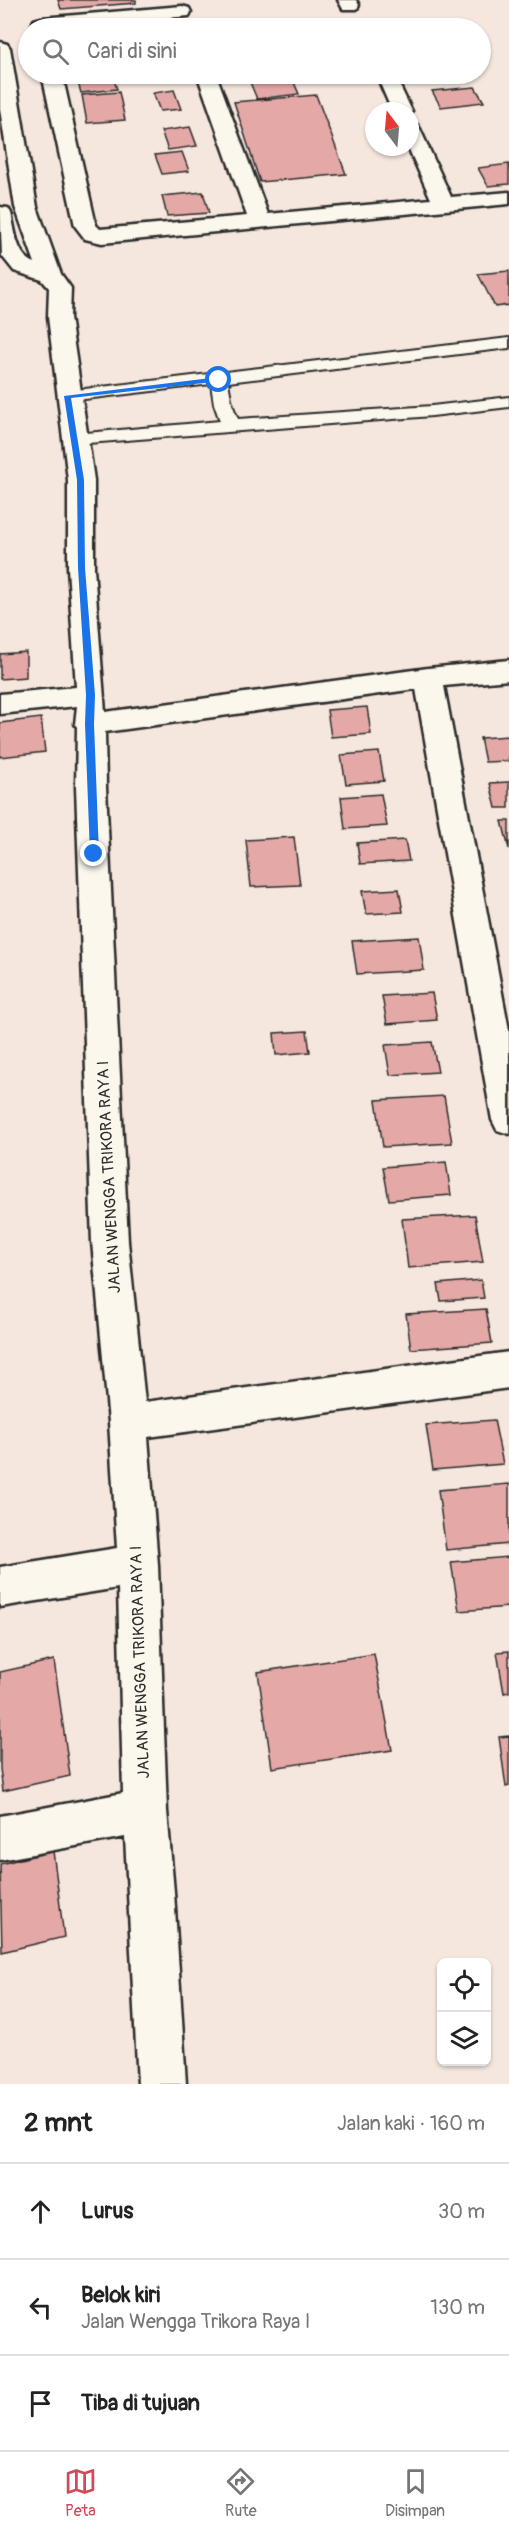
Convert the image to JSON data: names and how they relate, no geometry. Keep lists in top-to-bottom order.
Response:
{
  "streets": {
    "street": ["JALAN WENGGA TRIKORA RAYA I"]
  },
  "north": "top",
  "page": {
    "search": "Cari di sini",
    "heading": ["2 mnt", "Jalan kaki · 160 m"],
    "list": [
      ["Lurus", "30 m"],
      ["Belok kiri", "Jalan Wengga Trikora Raya I", "130 m"],
      "Tiba di tujuan"
    ],
    "nav": ["Peta", "Rute", "Disimpan"]
  }
}
